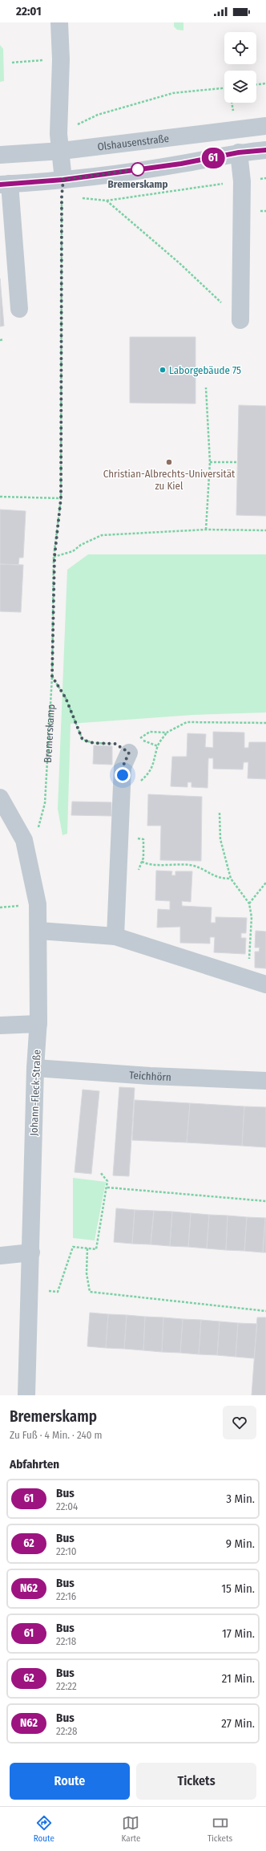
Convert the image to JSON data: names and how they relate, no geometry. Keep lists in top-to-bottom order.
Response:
{
  "streets": {
    "street": ["Olshausenstraße", "Teichhörn", "Johann-Fleck-Straße"],
    "path": ["Bremerskamp"]
  },
  "crossings": [
    ["Bremerskamp", "Johann-Fleck-Straße"],
    ["Teichhörn", "Johann-Fleck-Straße"]
  ],
  "places": ["Bremerskamp", "Laborgebäude 75", "Christian-Albrechts-Universität zu Kiel"],
  "lines": ["bus line 61"],
  "page": {
    "status": "22:01",
    "on_map": "61",
    "heading": [
      ["Bremerskamp", "Zu Fuß · 4 Min. · 240 m"],
      "Abfahrten"
    ],
    "list": [
      {
        "mark": "61",
        "name": "Bus",
        "note": "22:04",
        "value": "3 Min."
      },
      {
        "mark": "62",
        "name": "Bus",
        "note": "22:10",
        "value": "9 Min."
      },
      {
        "mark": "N62",
        "name": "Bus",
        "note": "22:16",
        "value": "15 Min."
      },
      {
        "mark": "61",
        "name": "Bus",
        "note": "22:18",
        "value": "17 Min."
      },
      {
        "mark": "62",
        "name": "Bus",
        "note": "22:22",
        "value": "21 Min."
      },
      {
        "mark": "N62",
        "name": "Bus",
        "note": "22:28",
        "value": "27 Min."
      }
    ],
    "buttons": ["Route", "Tickets"],
    "tabs": ["Route", "Karte", "Tickets"]
  }
}
